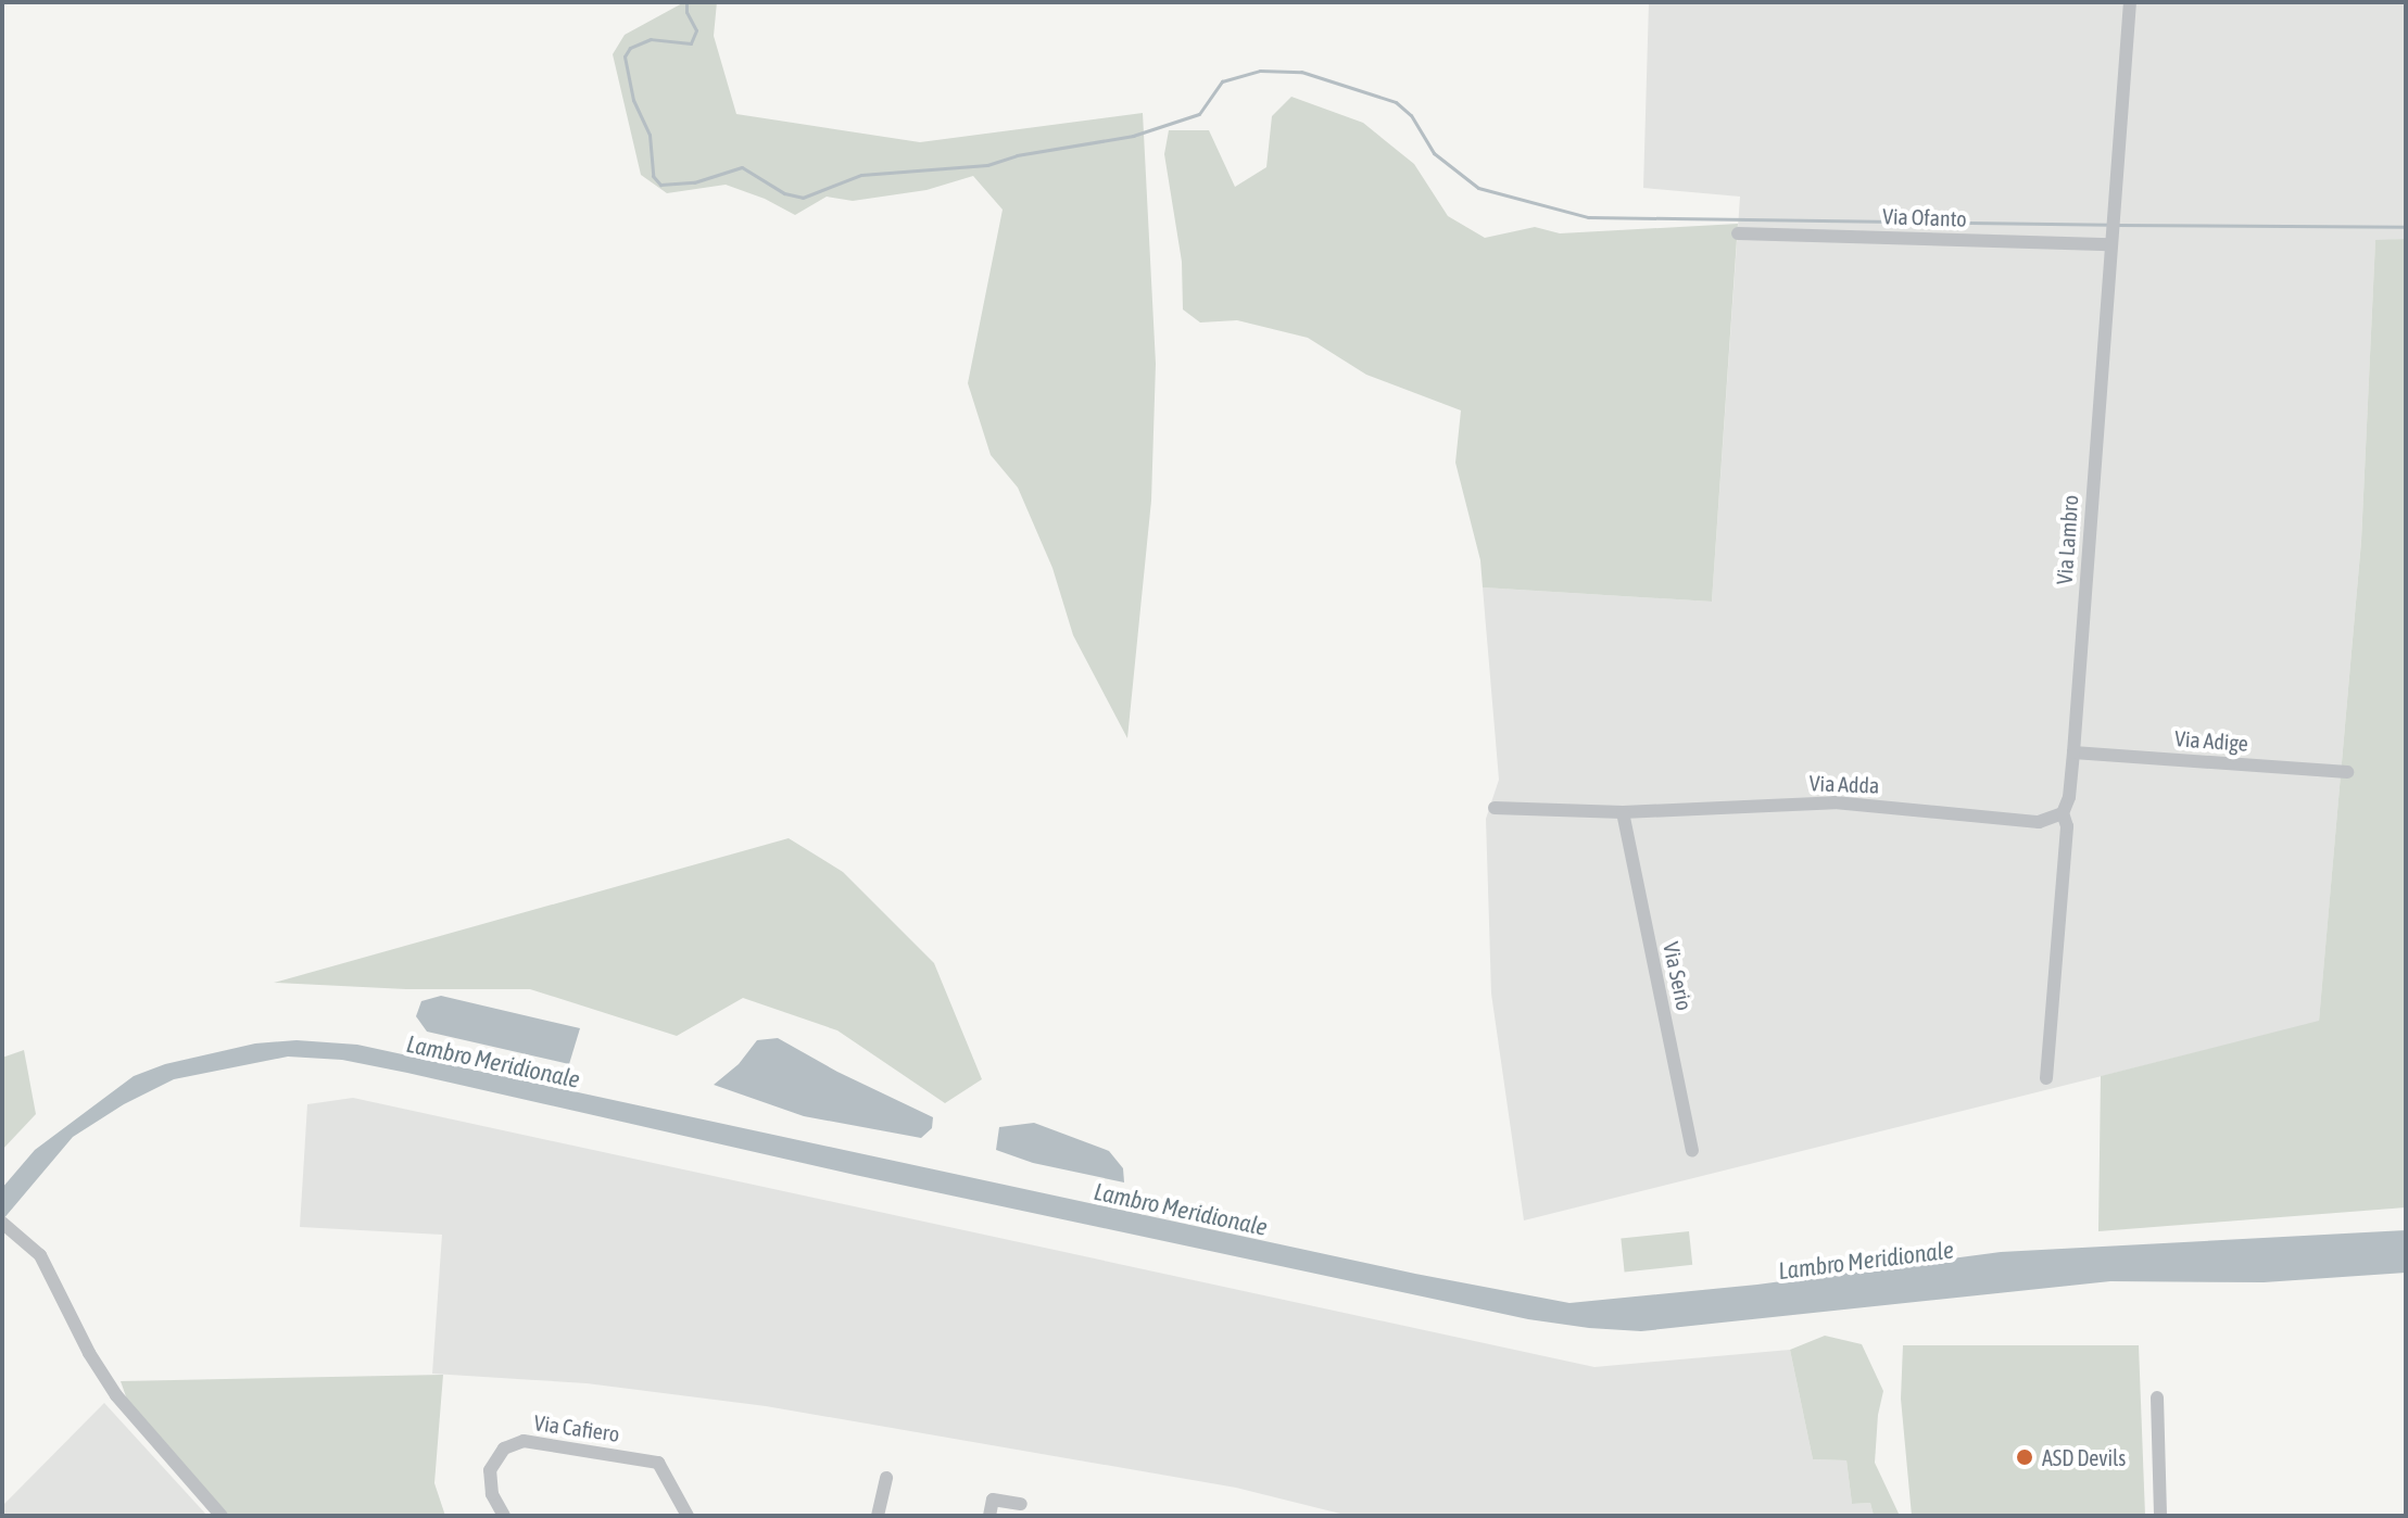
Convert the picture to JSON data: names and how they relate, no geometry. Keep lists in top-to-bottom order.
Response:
{
  "streets": {
    "street": [
      "Via Ofanto",
      "Via Lambro",
      "Via Adige",
      "Via Adda",
      "Via Serio",
      "Via Cafiero"
    ]
  },
  "crossings": [
    ["Via Ofanto", "Via Lambro"],
    ["Via Lambro", "Via Adige"],
    ["Via Lambro", "Via Adda"],
    ["Via Adda", "Via Serio"]
  ],
  "water": ["Lambro Meridionale"],
  "places": ["ASD Devils"]
}
